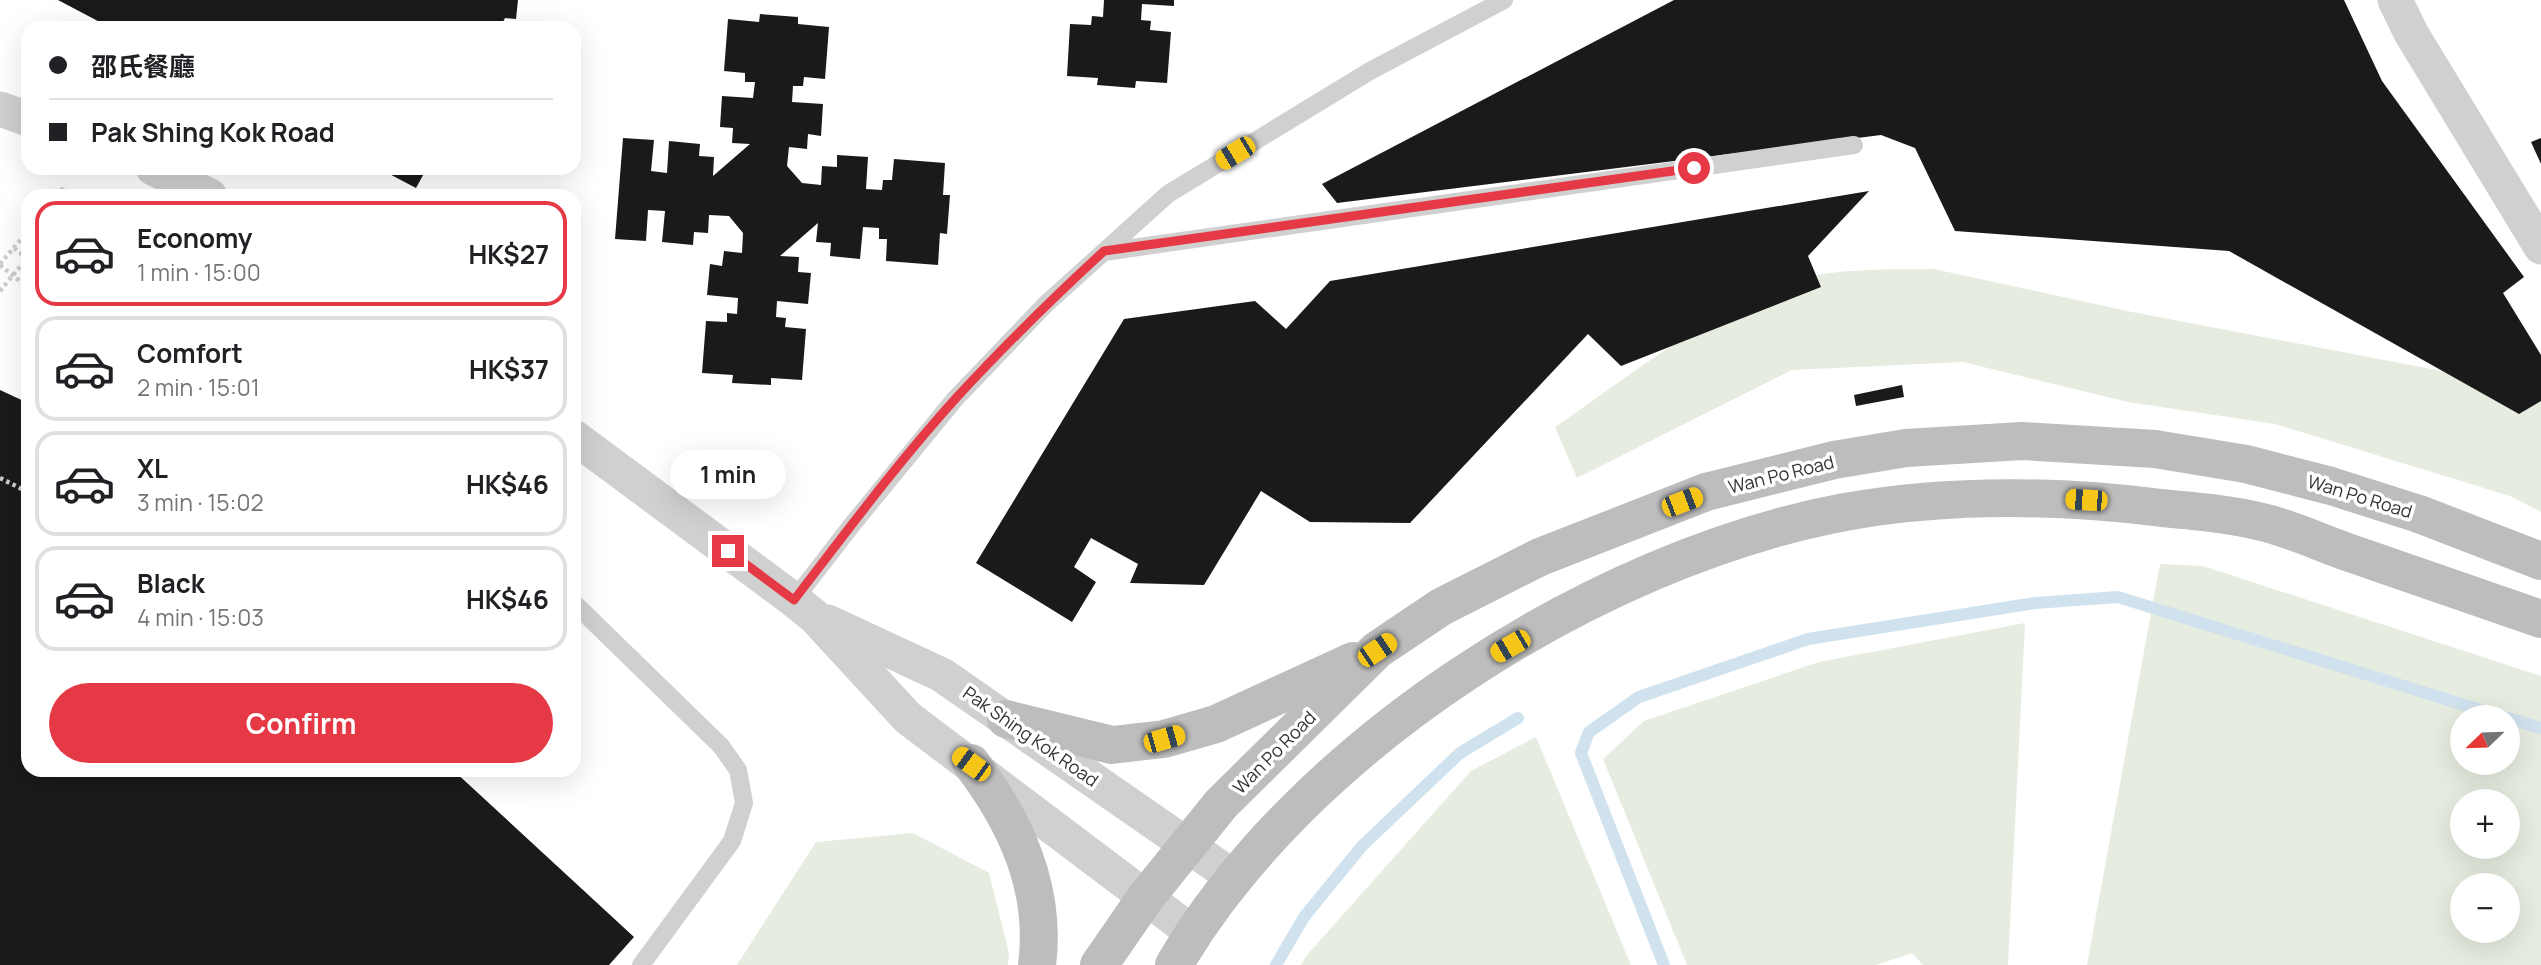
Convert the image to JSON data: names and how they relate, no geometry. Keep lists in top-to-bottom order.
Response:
{
  "streets": {
    "main road": ["Wan Po Road"],
    "street": ["Pak Shing Kok Road"]
  },
  "crossings": [
    ["Wan Po Road", "Pak Shing Kok Road"]
  ],
  "north": "bottom left",
  "page": {
    "banner": ["邵氏餐廳", "Pak Shing Kok Road"],
    "list": [
      {
        "name": "Economy",
        "note": "1 min · 15:00",
        "value": "HK$27"
      },
      {
        "name": "Comfort",
        "note": "2 min · 15:01",
        "value": "HK$37"
      },
      {
        "name": "XL",
        "note": "3 min · 15:02",
        "value": "HK$46"
      },
      {
        "name": "Black",
        "note": "4 min · 15:03",
        "value": "HK$46"
      }
    ],
    "bubble": "1 min",
    "buttons": "Confirm",
    "map_buttons": ["+", "−"]
  }
}
